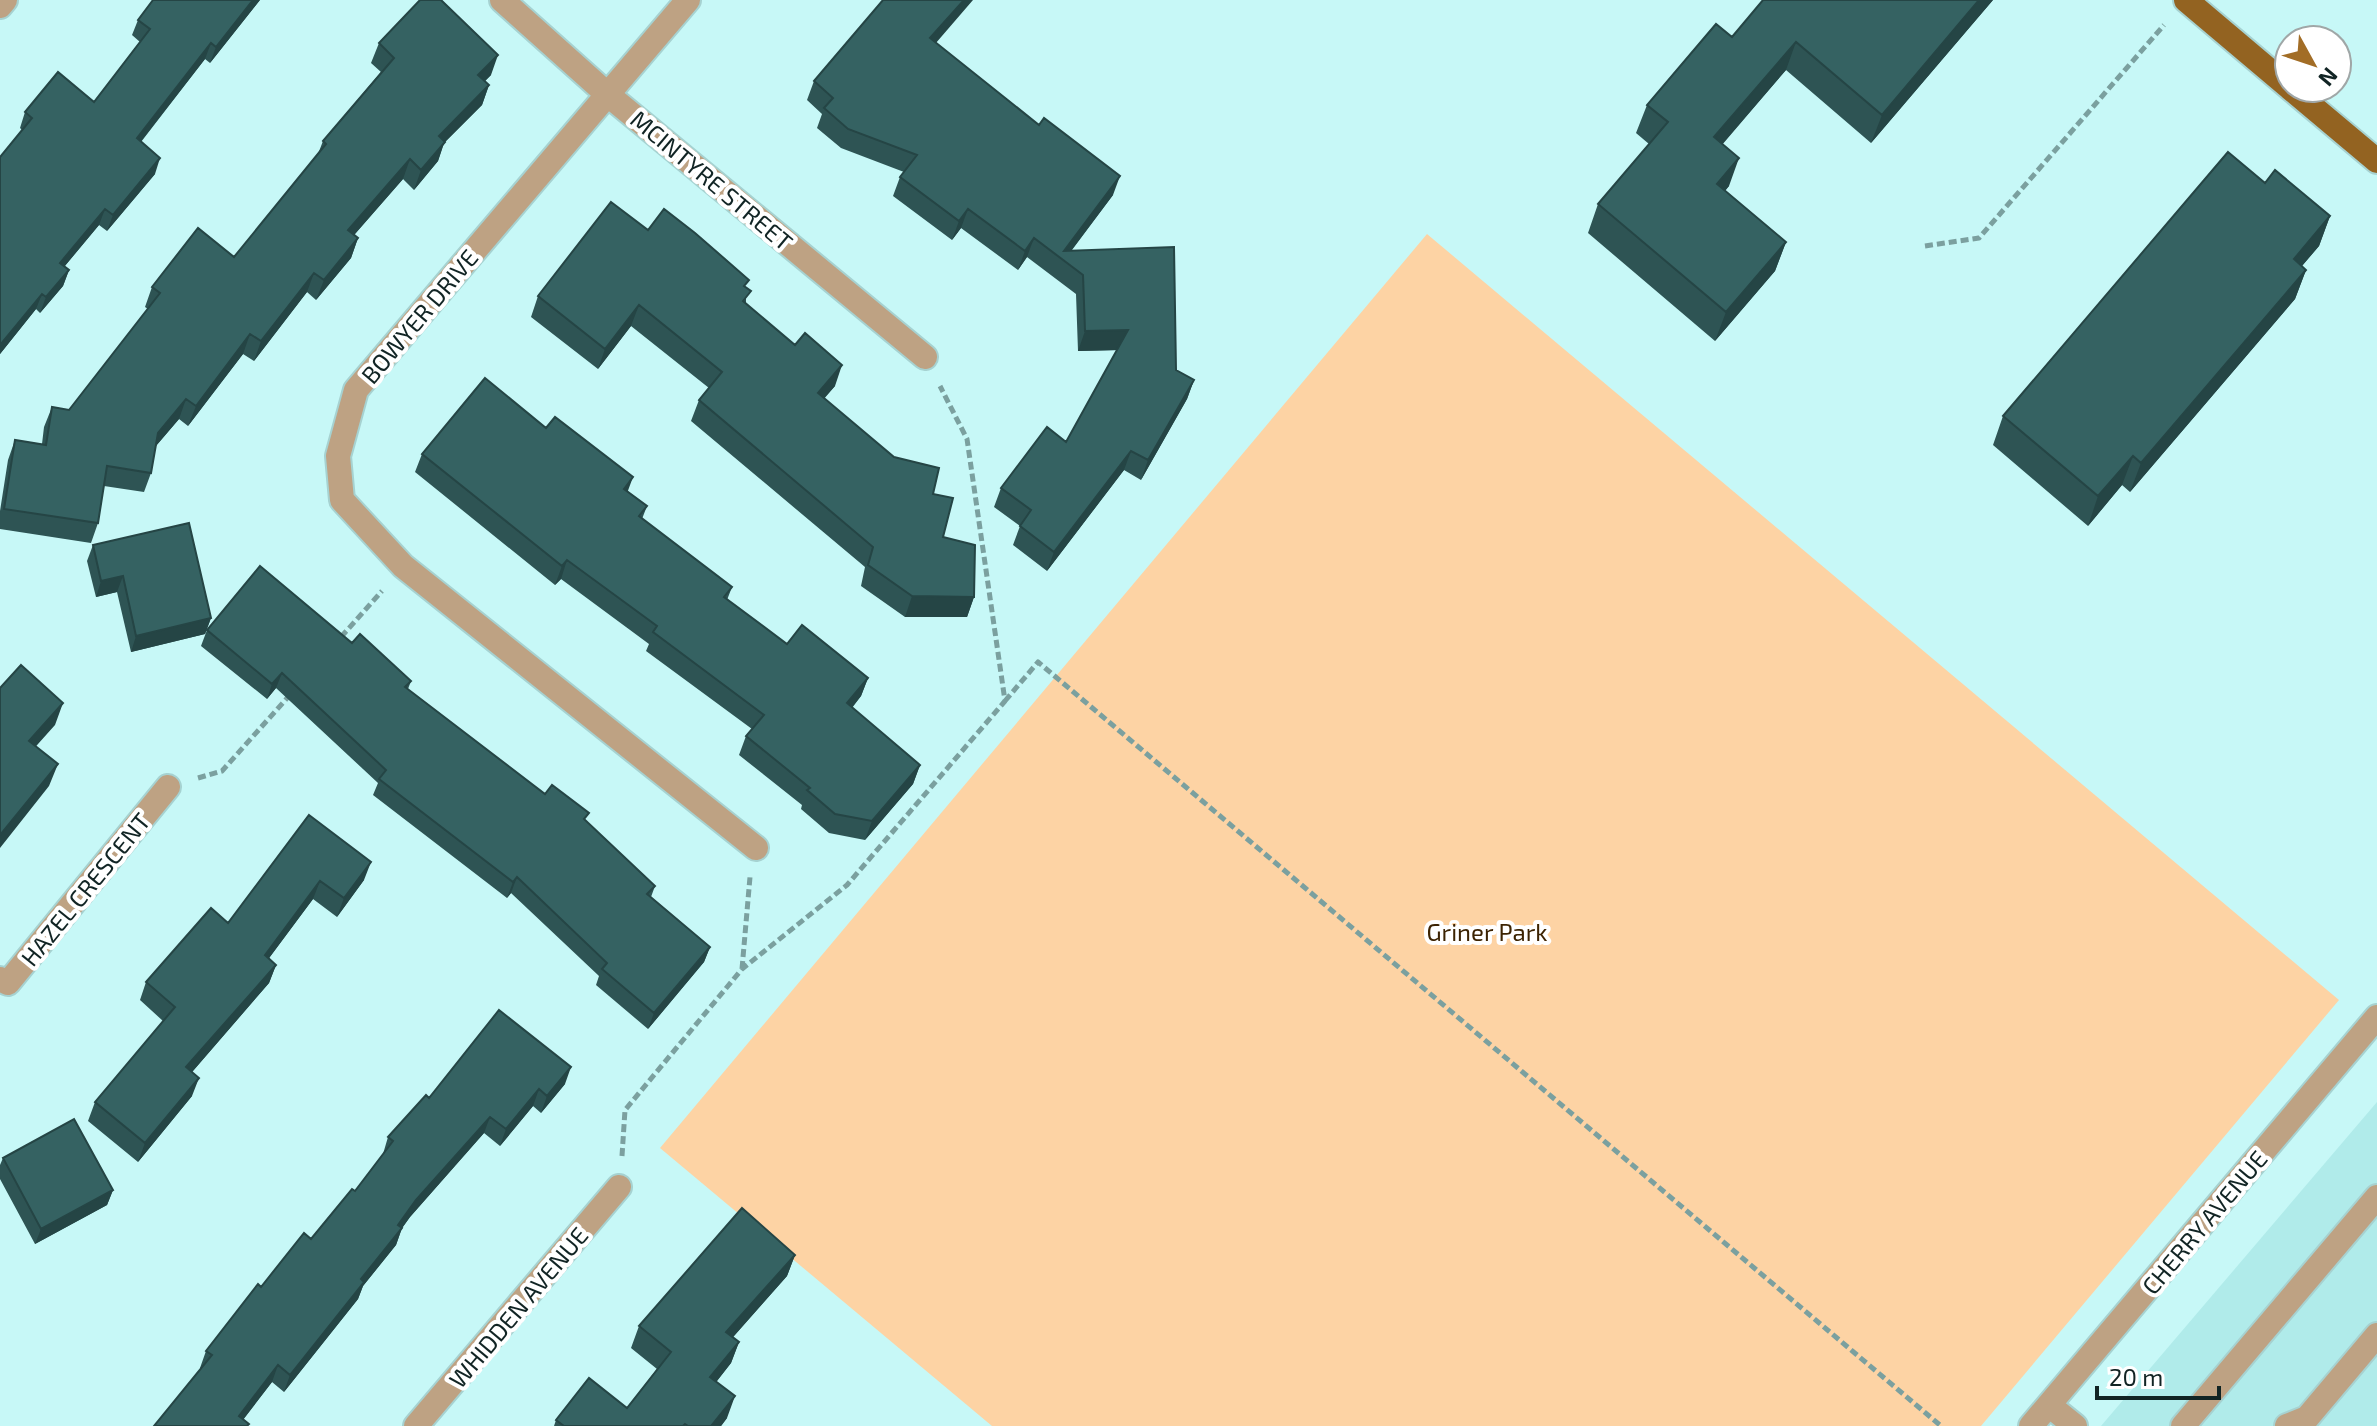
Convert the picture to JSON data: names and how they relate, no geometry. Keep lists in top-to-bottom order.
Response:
{
  "streets": {
    "street": [
      "MCINTYRE STREET",
      "BOWYER DRIVE",
      "HAZEL CRESCENT",
      "CHERRY AVENUE",
      "WHIDDEN AVENUE"
    ]
  },
  "crossings": [
    ["MCINTYRE STREET", "BOWYER DRIVE"]
  ],
  "parks": ["Griner Park"],
  "scale_bar": "20 m",
  "north": "bottom right"
}
